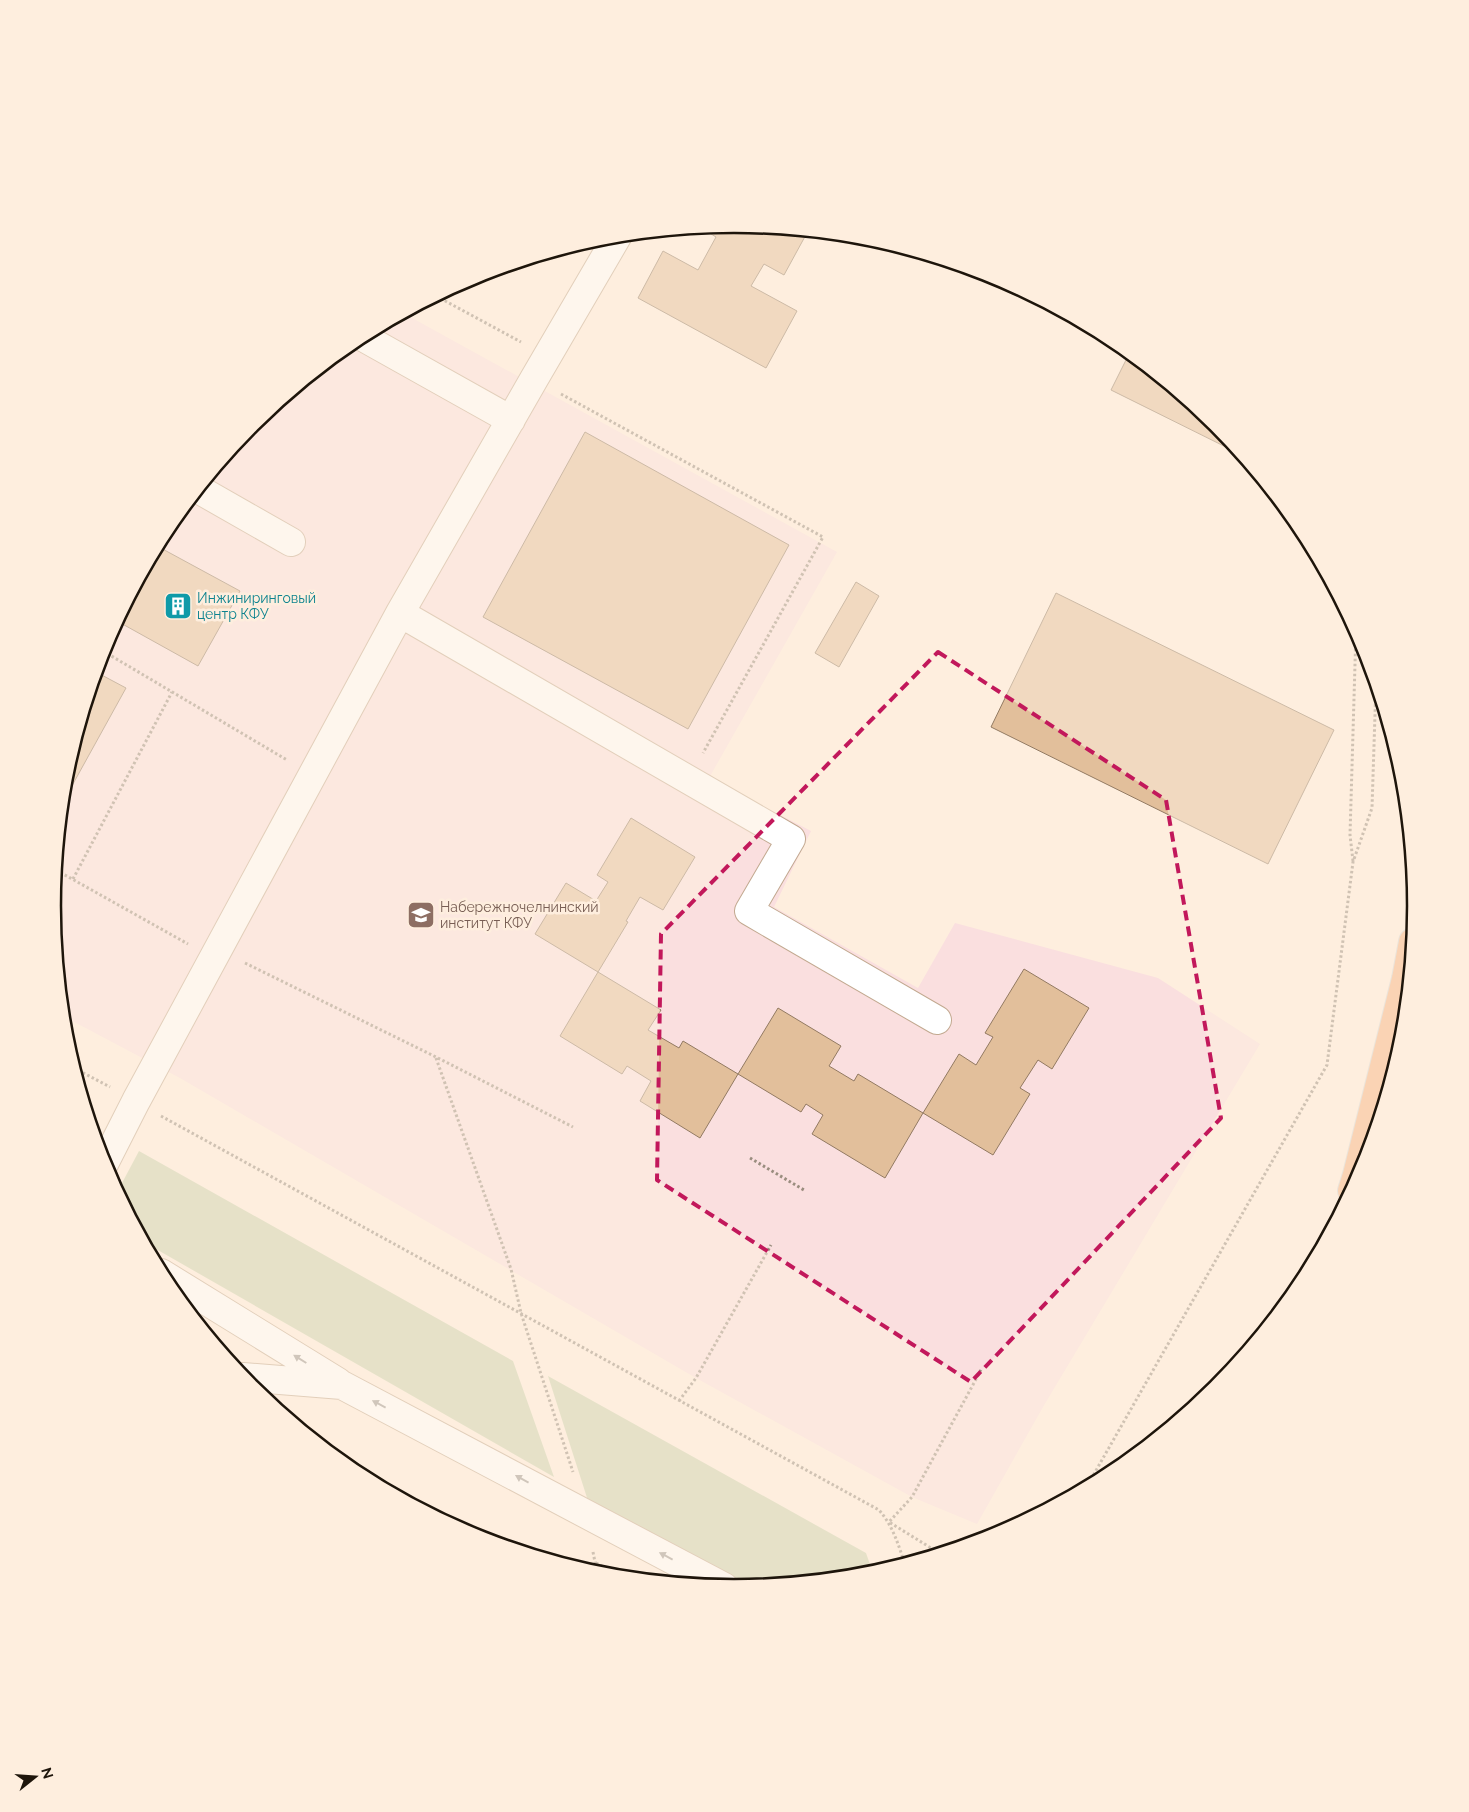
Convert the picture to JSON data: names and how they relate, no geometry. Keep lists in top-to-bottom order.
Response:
{
  "places": {
    "building": ["Инжиниринговый центр КФУ"],
    "school or university": ["Набережночелнинский институт КФУ"]
  },
  "north": "right"
}
